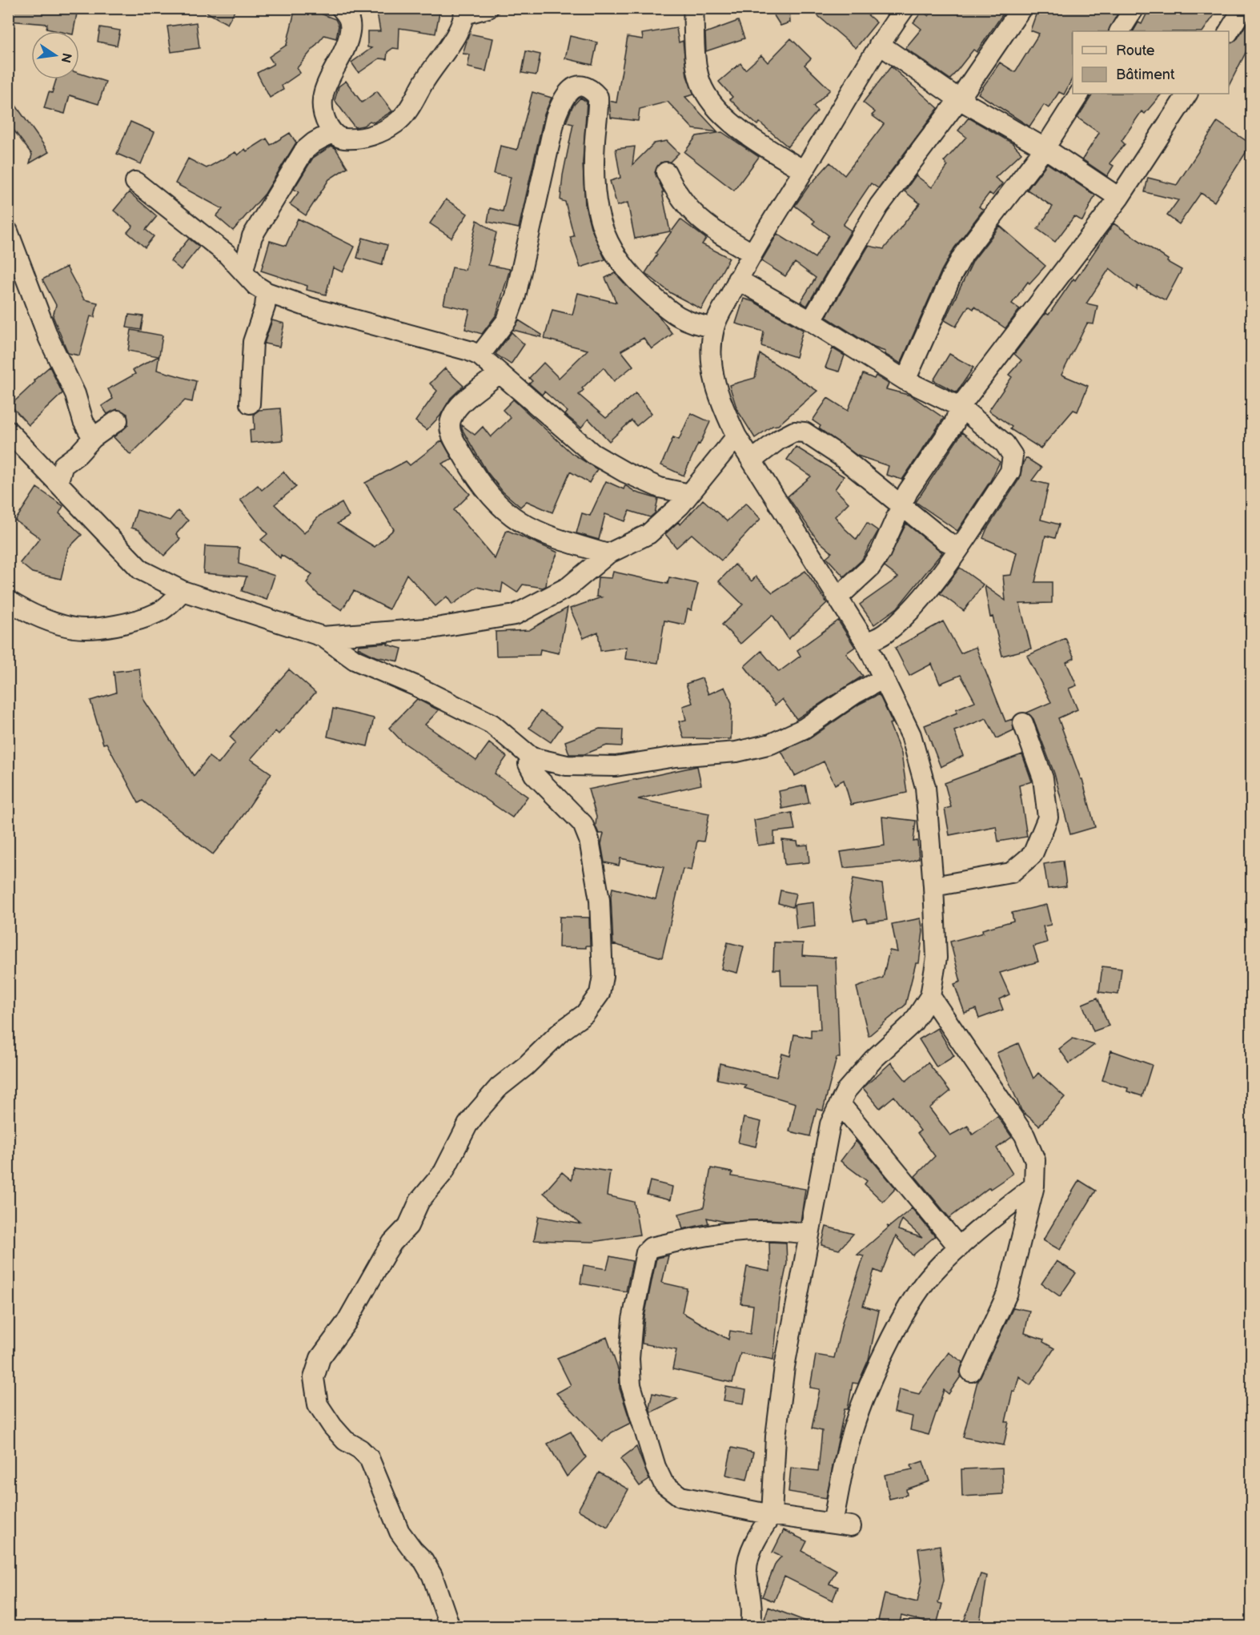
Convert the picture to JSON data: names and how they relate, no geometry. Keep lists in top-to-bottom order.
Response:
{
  "legend": ["Route", "Bâtiment"],
  "north": "right"
}
